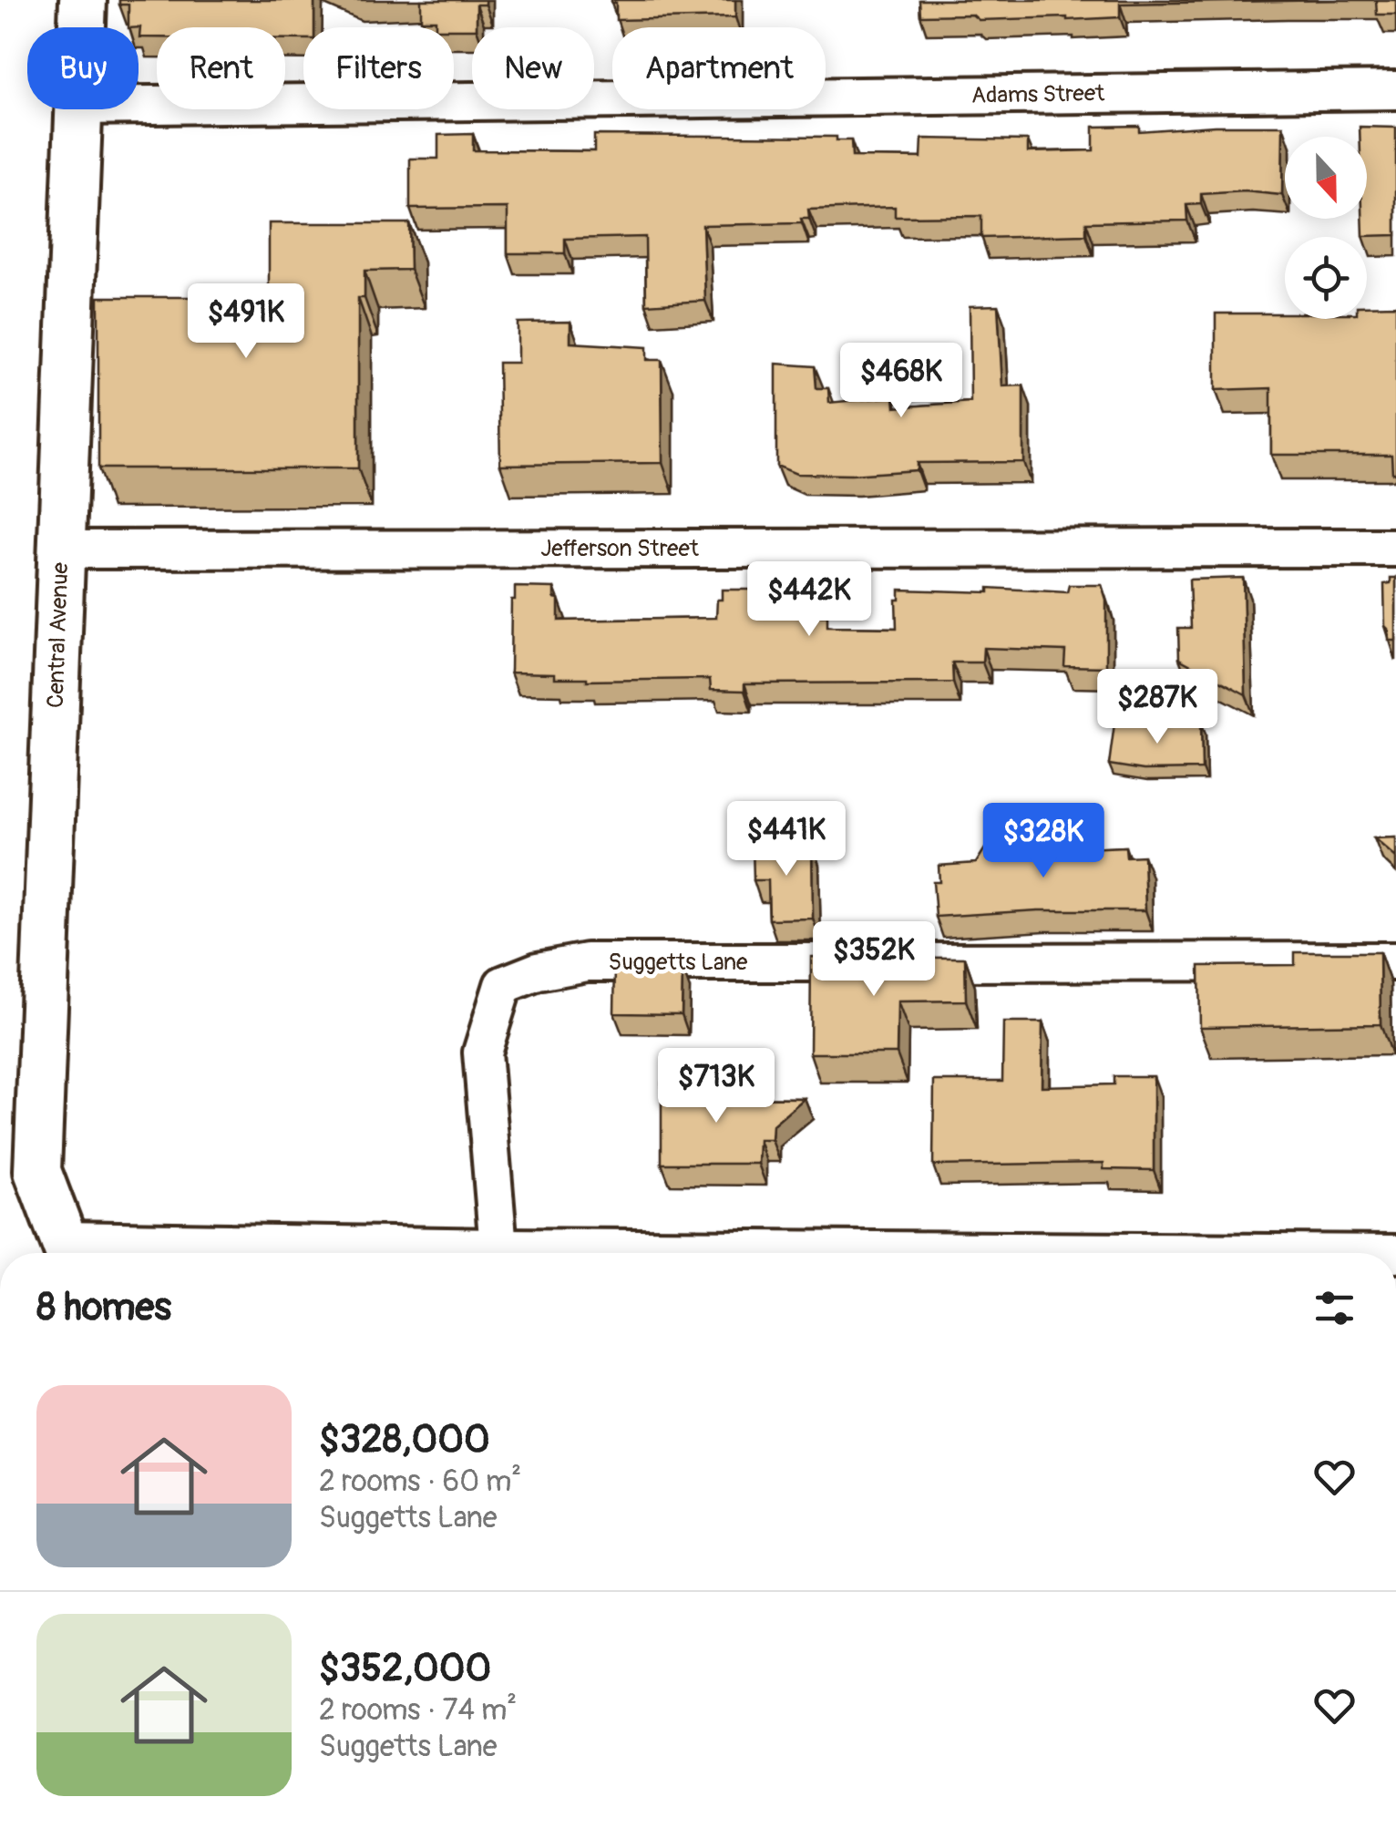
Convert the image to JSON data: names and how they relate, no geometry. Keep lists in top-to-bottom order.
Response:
{
  "streets": {
    "street": [
      "Adams Street",
      "Jefferson Street",
      "Central Avenue",
      "Suggetts Lane"
    ]
  },
  "crossings": [
    ["Jefferson Street", "Central Avenue"]
  ],
  "north": "bottom",
  "page": {
    "chip": [
      "Buy",
      "Rent",
      "Filters",
      "New",
      "Apartment"
    ],
    "price": [
      "$491K",
      "$468K",
      "$442K",
      "$287K",
      "$441K",
      "$328K",
      "$352K",
      "$713K"
    ],
    "heading": "8 homes",
    "list": [
      {
        "name": "$328,000",
        "note": "2 rooms · 60 m² · Suggetts Lane"
      },
      {
        "name": "$352,000",
        "note": "2 rooms · 74 m² · Suggetts Lane"
      }
    ]
  }
}
